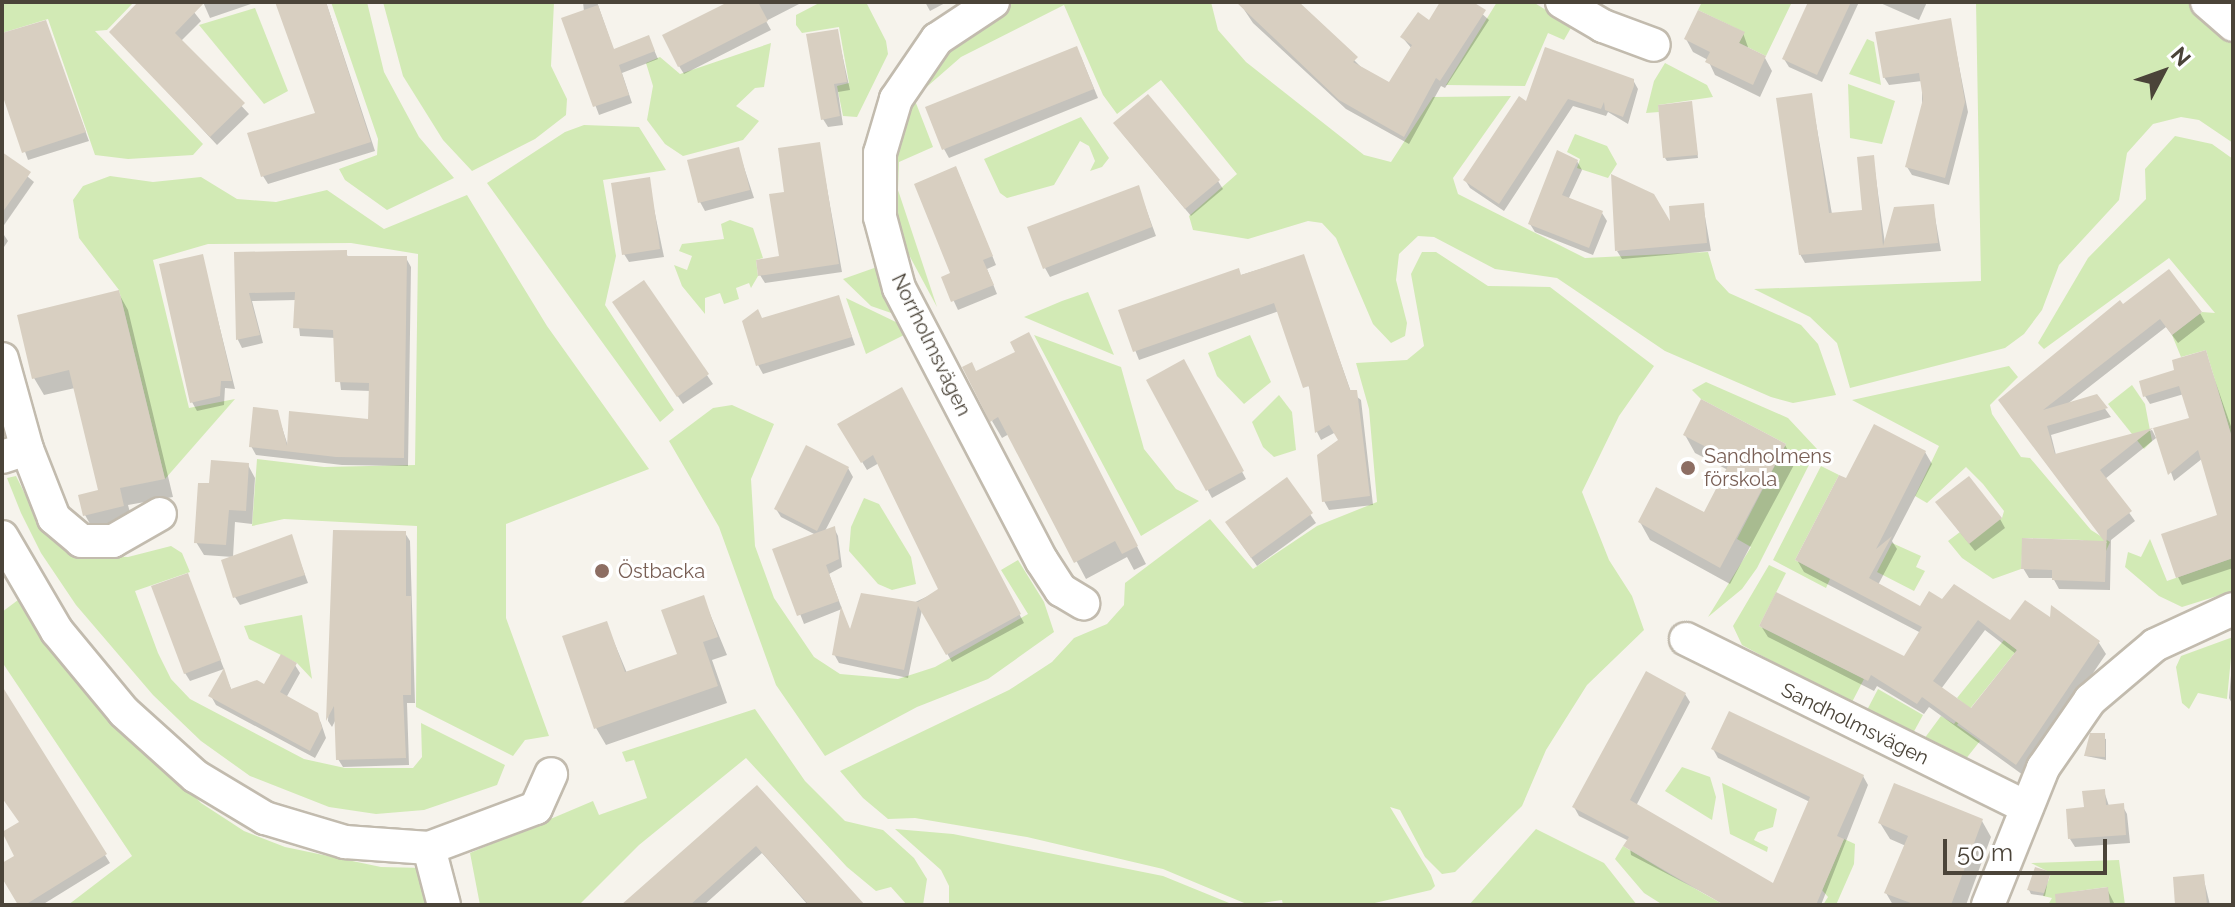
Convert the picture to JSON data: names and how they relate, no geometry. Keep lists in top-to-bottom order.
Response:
{
  "streets": {
    "street": ["Norrholmsvägen", "Sandholmsvägen"]
  },
  "places": ["Sandholmens förskola", "Östbacka"],
  "scale_bar": "50 m",
  "north": "top right"
}
